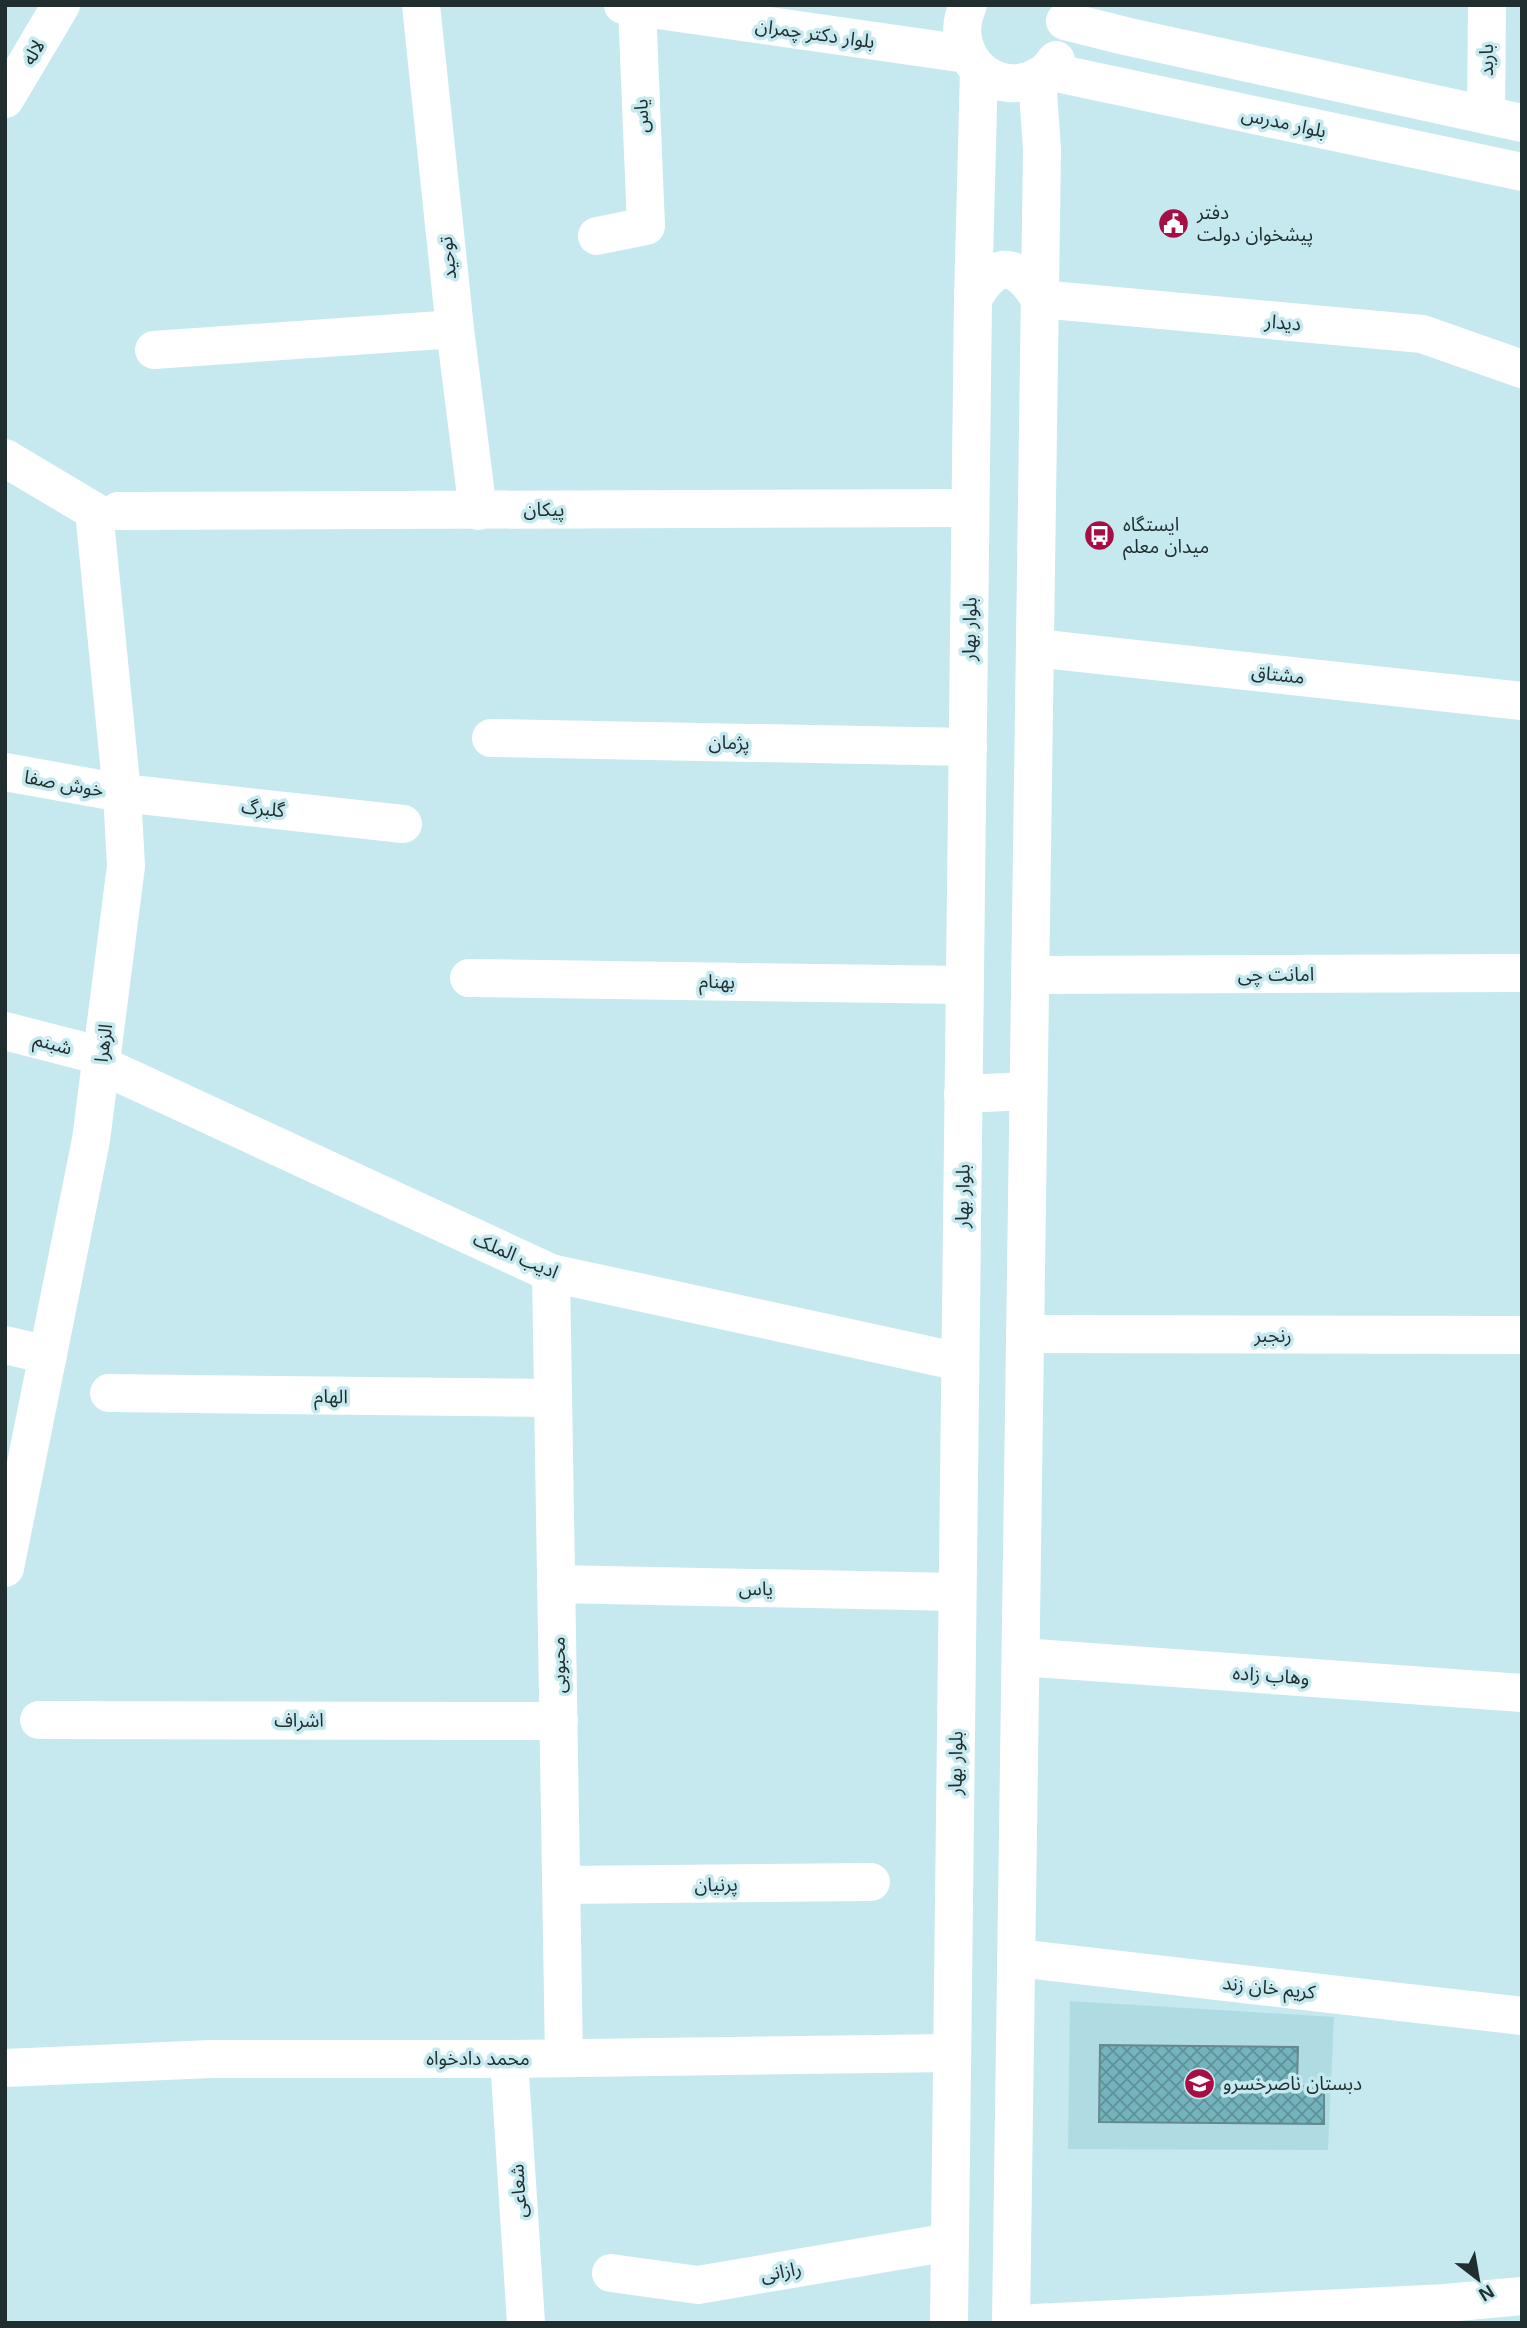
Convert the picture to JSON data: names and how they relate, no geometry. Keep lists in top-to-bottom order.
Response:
{
  "streets": {
    "street": [
      "بلوار دکتر چمران",
      "لاله",
      "باربد",
      "یاس",
      "بلوار مدرس",
      "توحید",
      "دیدار",
      "پیکان",
      "بلوار بهار",
      "مشتاق",
      "پژمان",
      "خوش صفا",
      "گلبرگ",
      "امانت چی",
      "بهنام",
      "شبنم",
      "الزهرا",
      "ادیب الملک",
      "رنجبر",
      "الهام",
      "محبوبی",
      "وهاب زاده",
      "اشراف",
      "پرنیان",
      "کریم خان زند",
      "محمد دادخواه",
      "شعاعی",
      "رازانی"
    ]
  },
  "crossings": [
    ["بلوار دکتر چمران", "یاس"],
    ["بلوار دکتر چمران", "بلوار مدرس"],
    ["بلوار دکتر چمران", "بلوار بهار"],
    ["یاس", "بلوار بهار"],
    ["یاس", "محبوبی"],
    ["توحید", "پیکان"],
    ["پیکان", "بلوار بهار"],
    ["پیکان", "الزهرا"],
    ["بلوار بهار", "پژمان"],
    ["بلوار بهار", "بهنام"],
    ["بلوار بهار", "ادیب الملک"],
    ["بلوار بهار", "محمد دادخواه"],
    ["بلوار بهار", "رازانی"],
    ["خوش صفا", "گلبرگ"],
    ["خوش صفا", "الزهرا"],
    ["گلبرگ", "الزهرا"],
    ["شبنم", "الزهرا"],
    ["شبنم", "ادیب الملک"],
    ["الزهرا", "ادیب الملک"],
    ["ادیب الملک", "محبوبی"],
    ["الهام", "محبوبی"],
    ["محبوبی", "اشراف"],
    ["محبوبی", "پرنیان"],
    ["محبوبی", "محمد دادخواه"],
    ["محمد دادخواه", "شعاعی"]
  ],
  "places": {
    "public building": ["دفتر پیشخوان دولت"],
    "bus stop": ["ایستگاه میدان معلم"],
    "school or university": ["دبستان ناصرخسرو"]
  },
  "north": "bottom right"
}
